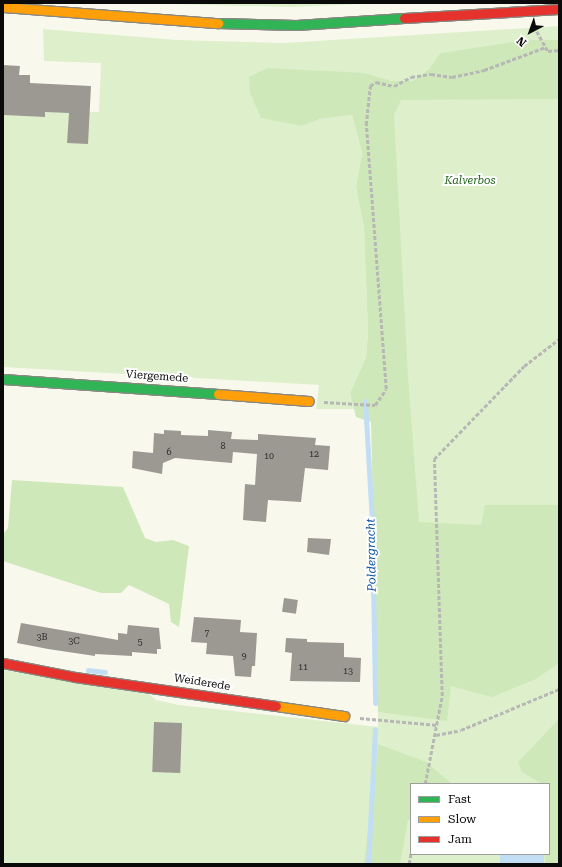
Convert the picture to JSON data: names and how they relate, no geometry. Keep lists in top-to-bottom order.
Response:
{
  "streets": {
    "street": ["Viergemede", "Weiderede"]
  },
  "water": ["Poldergracht"],
  "parks": ["Kalverbos"],
  "house_numbers": [
    "8",
    "6",
    "12",
    "10",
    "7",
    "3B",
    "3C",
    "5",
    "9",
    "11",
    "13"
  ],
  "legend": ["Fast", "Slow", "Jam"],
  "north": "bottom left"
}
